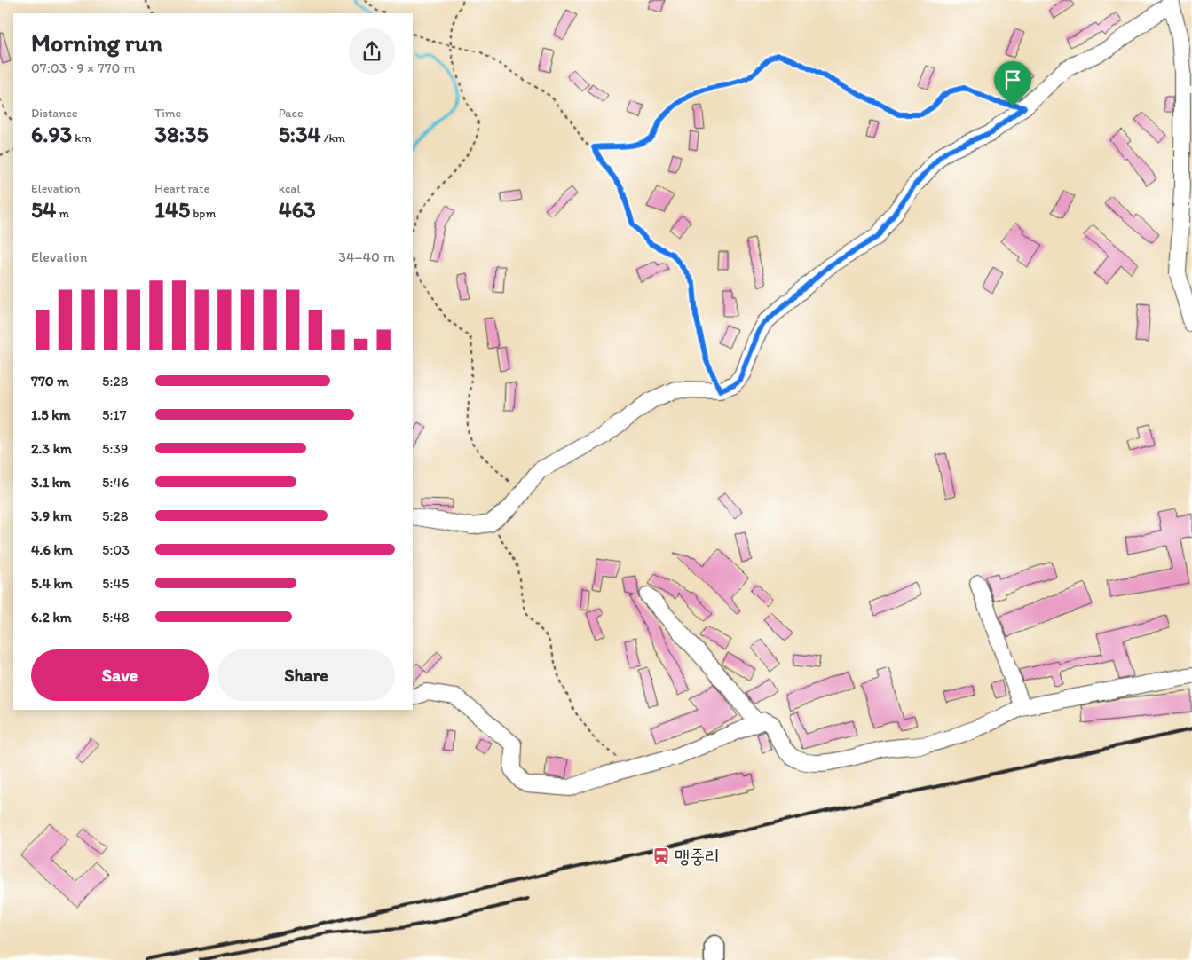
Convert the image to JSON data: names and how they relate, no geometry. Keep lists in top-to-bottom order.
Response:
{
  "places": {
    "station": ["맹중리"]
  },
  "page": {
    "heading": ["Morning run", "07:03 · 9 × 770 m"],
    "stats": [
      ["Distance", "6.93 km"],
      ["Time", "38:35"],
      ["Pace", "5:34 /km"],
      ["Elevation", "54 m"],
      ["Heart rate", "145 bpm"],
      ["kcal", "463"]
    ],
    "chart": ["Elevation", "34–40 m"],
    "list": [
      {
        "name": "770 m",
        "note": "5:28"
      },
      {
        "name": "1.5 km",
        "note": "5:17"
      },
      {
        "name": "2.3 km",
        "note": "5:39"
      },
      {
        "name": "3.1 km",
        "note": "5:46"
      },
      {
        "name": "3.9 km",
        "note": "5:28"
      },
      {
        "name": "4.6 km",
        "note": "5:03"
      },
      {
        "name": "5.4 km",
        "note": "5:45"
      },
      {
        "name": "6.2 km",
        "note": "5:48"
      }
    ],
    "buttons": ["Save", "Share"]
  }
}
